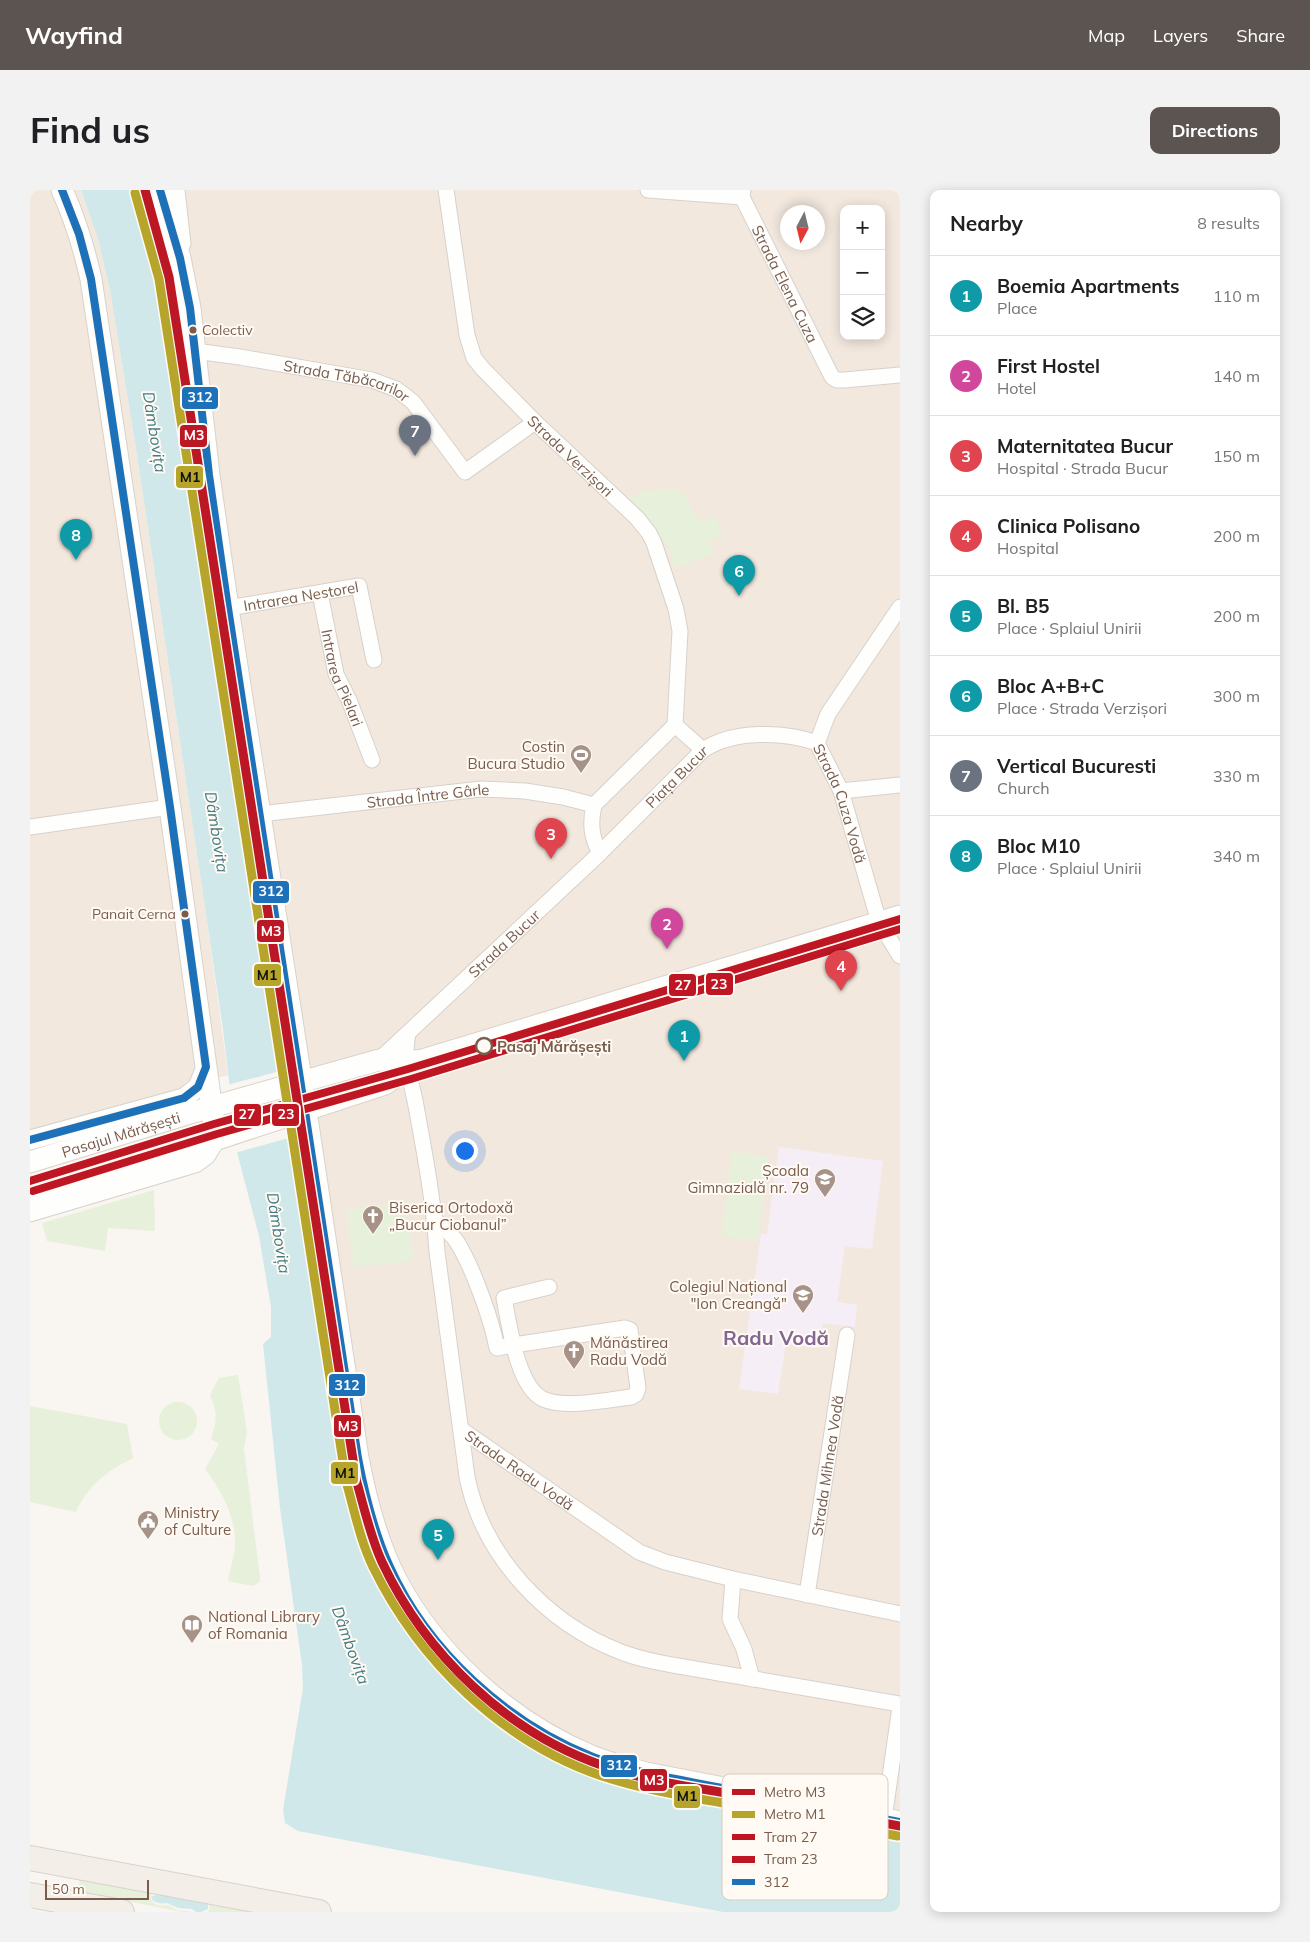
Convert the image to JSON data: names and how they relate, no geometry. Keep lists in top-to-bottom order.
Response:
{
  "streets": {
    "main road": ["Pasajul Mărășești"],
    "street": [
      "Strada Elena Cuza",
      "Strada Tăbăcarilor",
      "Strada Verzișori",
      "Intrarea Nestorel",
      "Intrarea Pielari",
      "Piața Bucur",
      "Strada Între Gârle",
      "Strada Cuza Vodă",
      "Strada Bucur",
      "Strada Mihnea Vodă",
      "Strada Radu Vodă"
    ]
  },
  "crossings": [
    ["Strada Tăbăcarilor", "Strada Verzișori"],
    ["Strada Verzișori", "Piața Bucur"],
    ["Intrarea Nestorel", "Intrarea Pielari"],
    ["Piața Bucur", "Strada Între Gârle"],
    ["Piața Bucur", "Strada Bucur"],
    ["Strada Bucur", "Pasajul Mărășești"],
    ["Pasajul Mărășești", "Strada Radu Vodă"],
    ["Strada Mihnea Vodă", "Strada Radu Vodă"]
  ],
  "districts": ["Radu Vodă"],
  "water": ["Dâmbovița"],
  "places": {
    "other": ["Colectiv", "Panait Cerna", "Pasaj Mărășești"],
    "sports": ["Costin Bucura Studio"],
    "school or university": ["Școala Gimnazială nr. 79", "Colegiul Național \"Ion Creangă\""],
    "church": ["Biserica Ortodoxă „Bucur Ciobanul”", "Mănăstirea Radu Vodă"],
    "public building": ["Ministry of Culture"],
    "library": ["National Library of Romania"]
  },
  "lines": [
    "metro line M3",
    "transit line 312",
    "metro line M1",
    "tram line 27",
    "tram line 23"
  ],
  "legend": [
    "Metro M3",
    "Metro M1",
    "Tram 27",
    "Tram 23",
    "312"
  ],
  "scale_bar": "50 m",
  "north": "bottom",
  "page": {
    "header": "Wayfind",
    "nav": ["Map", "Layers", "Share"],
    "buttons": "Directions",
    "title": "Find us",
    "heading": ["Nearby", "8 results"],
    "map_buttons": ["+", "−"],
    "list": [
      {
        "mark": "1",
        "name": "Boemia Apartments",
        "note": "Place",
        "value": "110 m"
      },
      {
        "mark": "2",
        "name": "First Hostel",
        "note": "Hotel",
        "value": "140 m"
      },
      {
        "mark": "3",
        "name": "Maternitatea Bucur",
        "note": "Hospital · Strada Bucur",
        "value": "150 m"
      },
      {
        "mark": "4",
        "name": "Clinica Polisano",
        "note": "Hospital",
        "value": "200 m"
      },
      {
        "mark": "5",
        "name": "Bl. B5",
        "note": "Place · Splaiul Unirii",
        "value": "200 m"
      },
      {
        "mark": "6",
        "name": "Bloc A+B+C",
        "note": "Place · Strada Verzișori",
        "value": "300 m"
      },
      {
        "mark": "7",
        "name": "Vertical Bucuresti",
        "note": "Church",
        "value": "330 m"
      },
      {
        "mark": "8",
        "name": "Bloc M10",
        "note": "Place · Splaiul Unirii",
        "value": "340 m"
      }
    ],
    "pins": [
      "7",
      "8",
      "6",
      "3",
      "2",
      "4",
      "1",
      "5"
    ],
    "scale": "50 m"
  }
}
